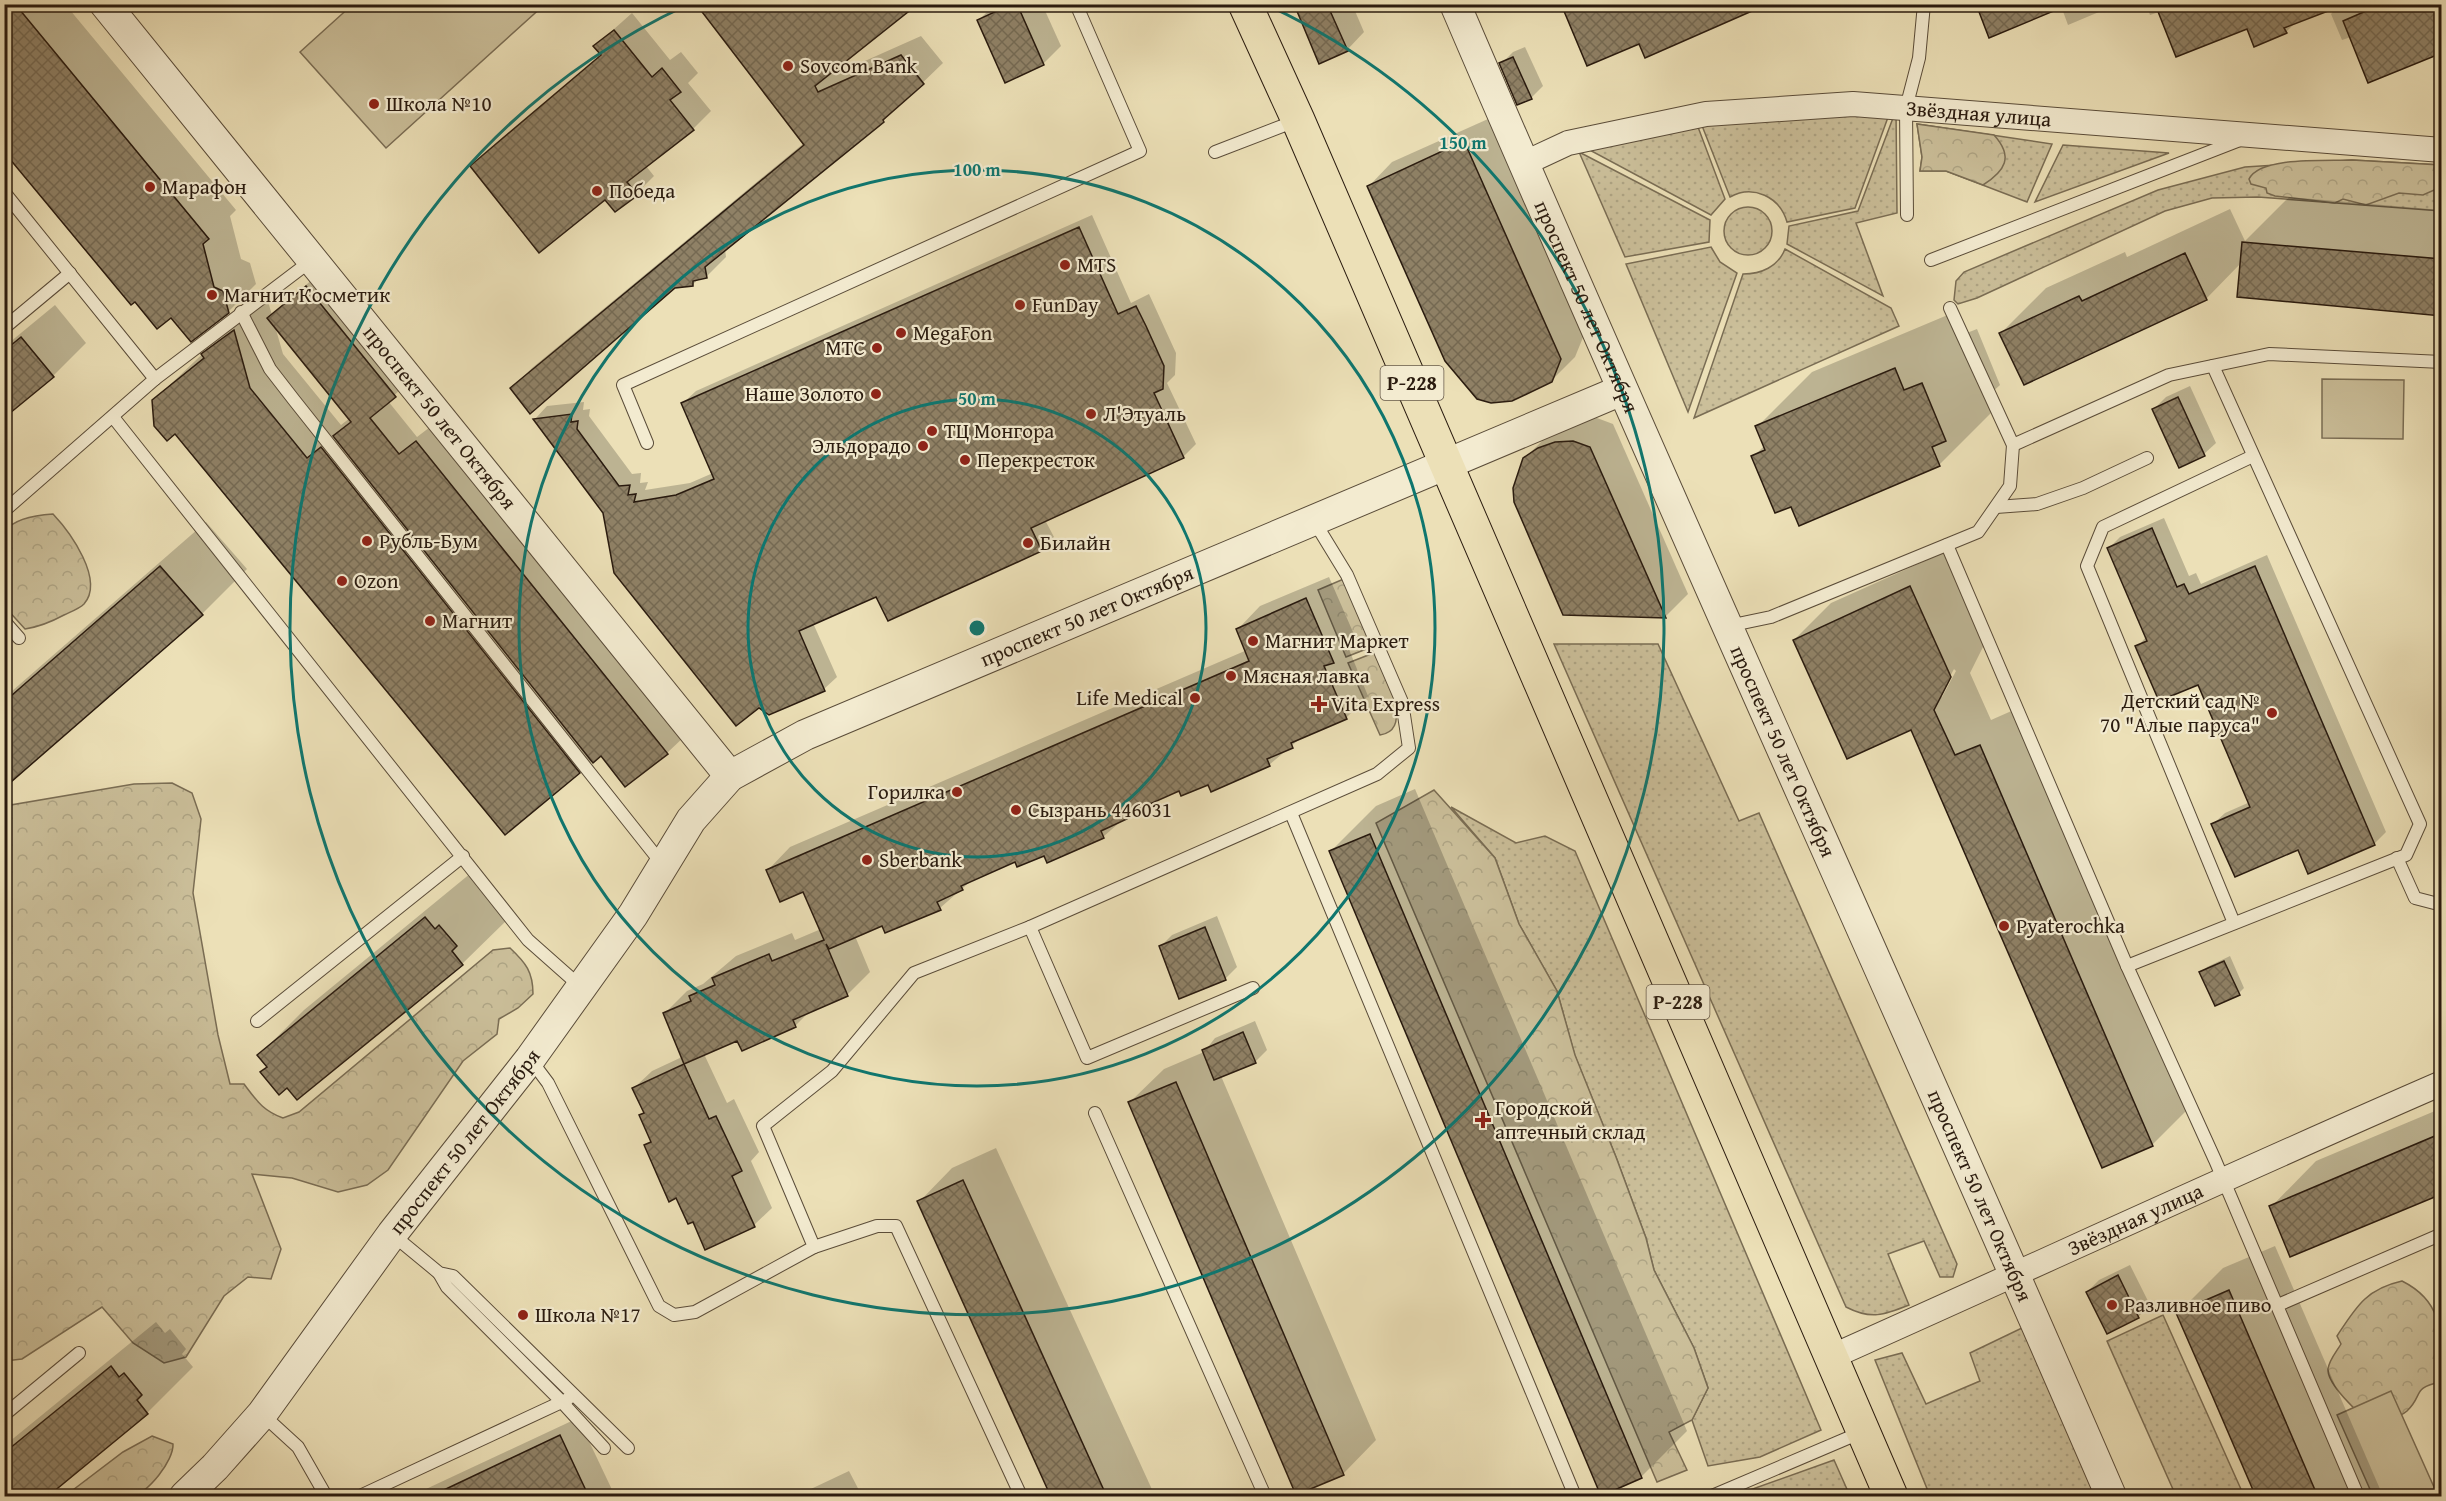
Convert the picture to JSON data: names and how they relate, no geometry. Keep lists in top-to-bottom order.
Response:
{
  "streets": {
    "main road": ["Р-228"],
    "street": ["Звёздная улица", "проспект 50 лет Октября"]
  },
  "crossings": [
    ["Звёздная улица", "проспект 50 лет Октября"],
    ["Звёздная улица", "Р-228"],
    ["проспект 50 лет Октября", "Р-228"]
  ],
  "places": {
    "other": [
      "Sovcom Bank",
      "Школа №10",
      "Марафон",
      "Победа",
      "MTS",
      "Магнит Косметик",
      "FunDay",
      "MegaFon",
      "МТС",
      "Наше Золото",
      "Л'Этуаль",
      "ТЦ Монгора",
      "Эльдорадо",
      "Перекресток",
      "Рубль-Бум",
      "Билайн",
      "Ozon",
      "Магнит",
      "Магнит Маркет",
      "Мясная лавка",
      "Life Medical",
      "Детский сад № 70 \"Алые паруса\"",
      "Горилка",
      "Сызрань 446031",
      "Sberbank",
      "Pyaterochka",
      "Разливное пиво",
      "Школа №17"
    ],
    "health": ["Vita Express", "Городской аптечный склад"]
  },
  "rings": ["150 m", "100 m", "50 m"]
}
